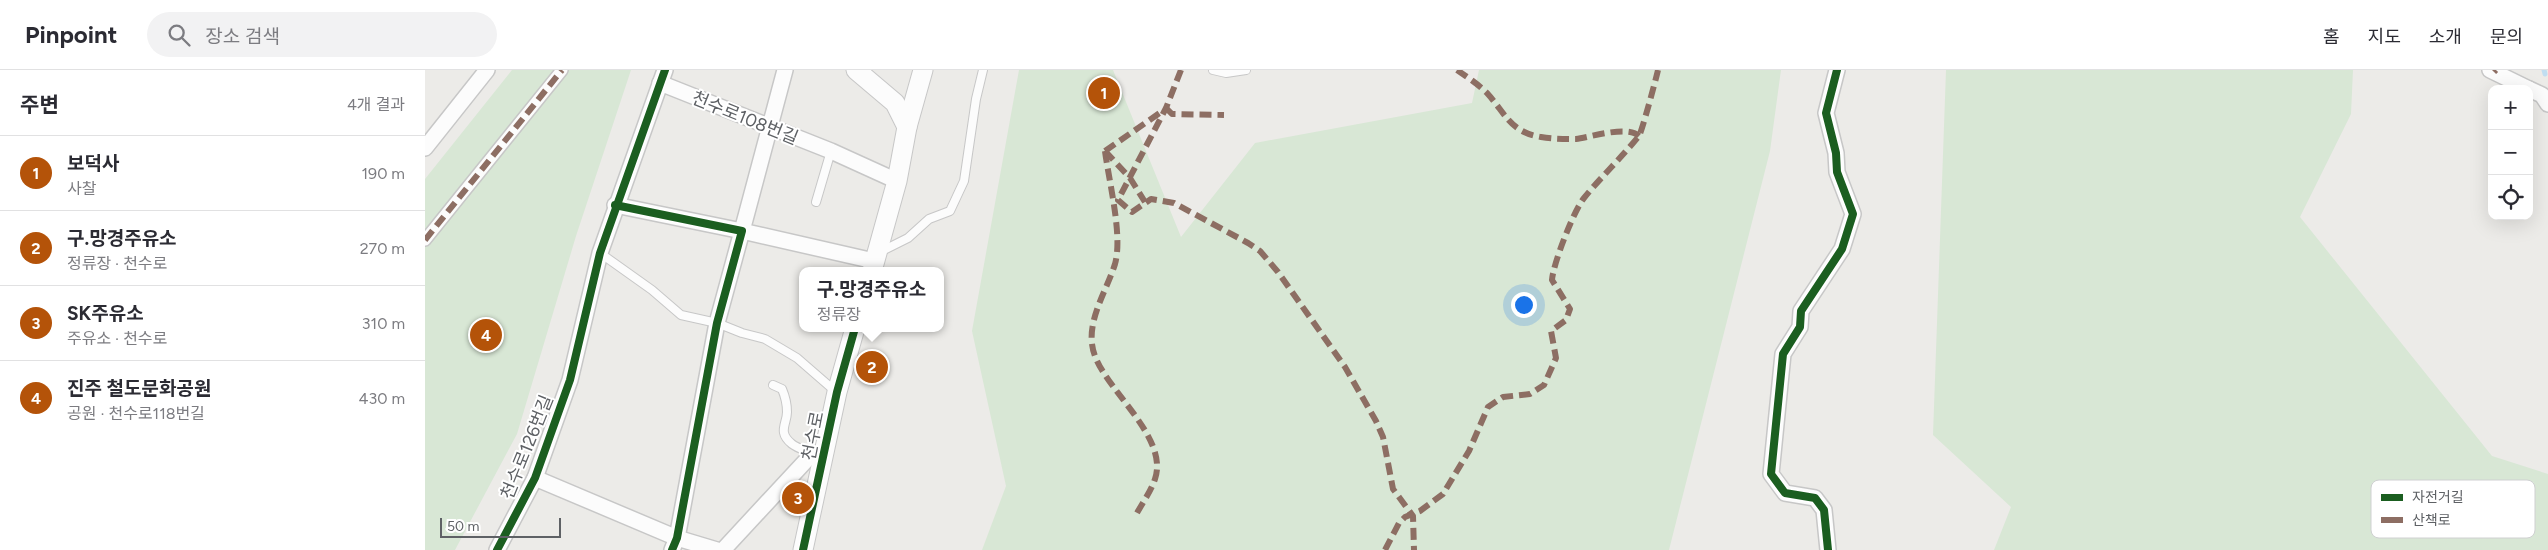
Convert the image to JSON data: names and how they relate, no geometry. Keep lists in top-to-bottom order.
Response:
{
  "streets": {
    "street": ["천수로108번길", "천수로", "천수로126번길"]
  },
  "crossings": [
    ["천수로108번길", "천수로126번길"]
  ],
  "legend": ["자전거길", "산책로"],
  "scale_bar": "50 m",
  "page": {
    "header": "Pinpoint",
    "search": "장소 검색",
    "nav": [
      "홈",
      "지도",
      "소개",
      "문의"
    ],
    "heading": ["주변", "4개 결과"],
    "pins": [
      "1",
      "4",
      "2",
      "3"
    ],
    "map_buttons": ["+", "−"],
    "list": [
      {
        "mark": "1",
        "name": "보덕사",
        "note": "사찰",
        "value": "190 m"
      },
      {
        "mark": "2",
        "name": "구.망경주유소",
        "note": "정류장 · 천수로",
        "value": "270 m"
      },
      {
        "mark": "3",
        "name": "SK주유소",
        "note": "주유소 · 천수로",
        "value": "310 m"
      },
      {
        "mark": "4",
        "name": "진주 철도문화공원",
        "note": "공원 · 천수로118번길",
        "value": "430 m"
      }
    ],
    "popup": ["구.망경주유소", "정류장"],
    "scale": "50 m"
  }
}
